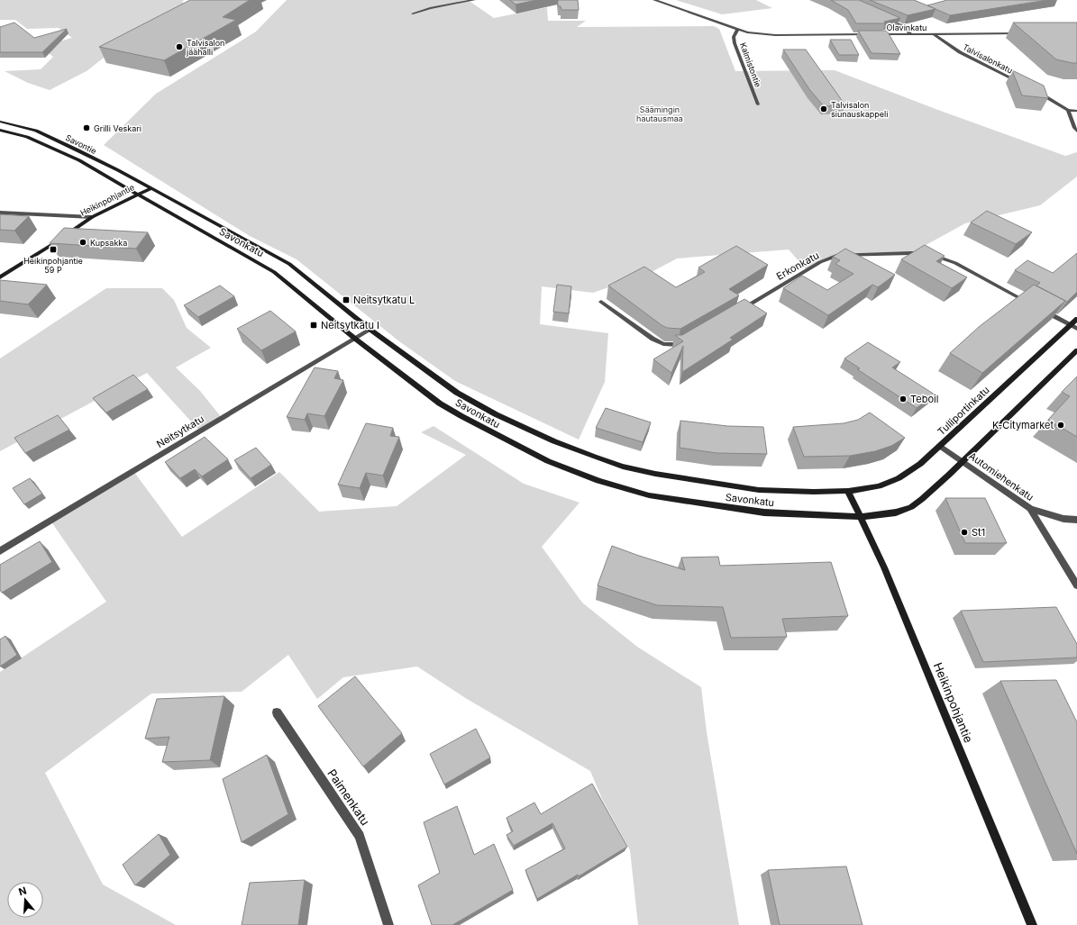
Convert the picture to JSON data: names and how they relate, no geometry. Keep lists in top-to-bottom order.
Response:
{
  "streets": {
    "main road": [
      "Savontie",
      "Heikinpohjantie",
      "Savonkatu",
      "Tulliportinkatu"
    ],
    "street": [
      "Olavinkatu",
      "Talvisalonkatu",
      "Kalmistontie",
      "Erkonkatu",
      "Neitsytkatu",
      "Automiehenkatu",
      "Paimenkatu"
    ]
  },
  "crossings": [
    ["Olavinkatu", "Talvisalonkatu"],
    ["Savontie", "Heikinpohjantie"],
    ["Savontie", "Savonkatu"],
    ["Heikinpohjantie", "Savonkatu"],
    ["Heikinpohjantie", "Tulliportinkatu"],
    ["Savonkatu", "Tulliportinkatu"],
    ["Savonkatu", "Neitsytkatu"],
    ["Tulliportinkatu", "Automiehenkatu"]
  ],
  "parks": ["Säämingin hautausmaa"],
  "places": {
    "other": [
      "Talvisalon jäähalli",
      "Talvisalon siunauskappeli",
      "Grilli Veskari",
      "Kupsakka",
      "Teboil",
      "K-Citymarket",
      "St1"
    ],
    "transit": ["Heikinpohjantie 59 P", "Neitsytkatu L", "Neitsytkatu I"]
  },
  "north": "top"
}
